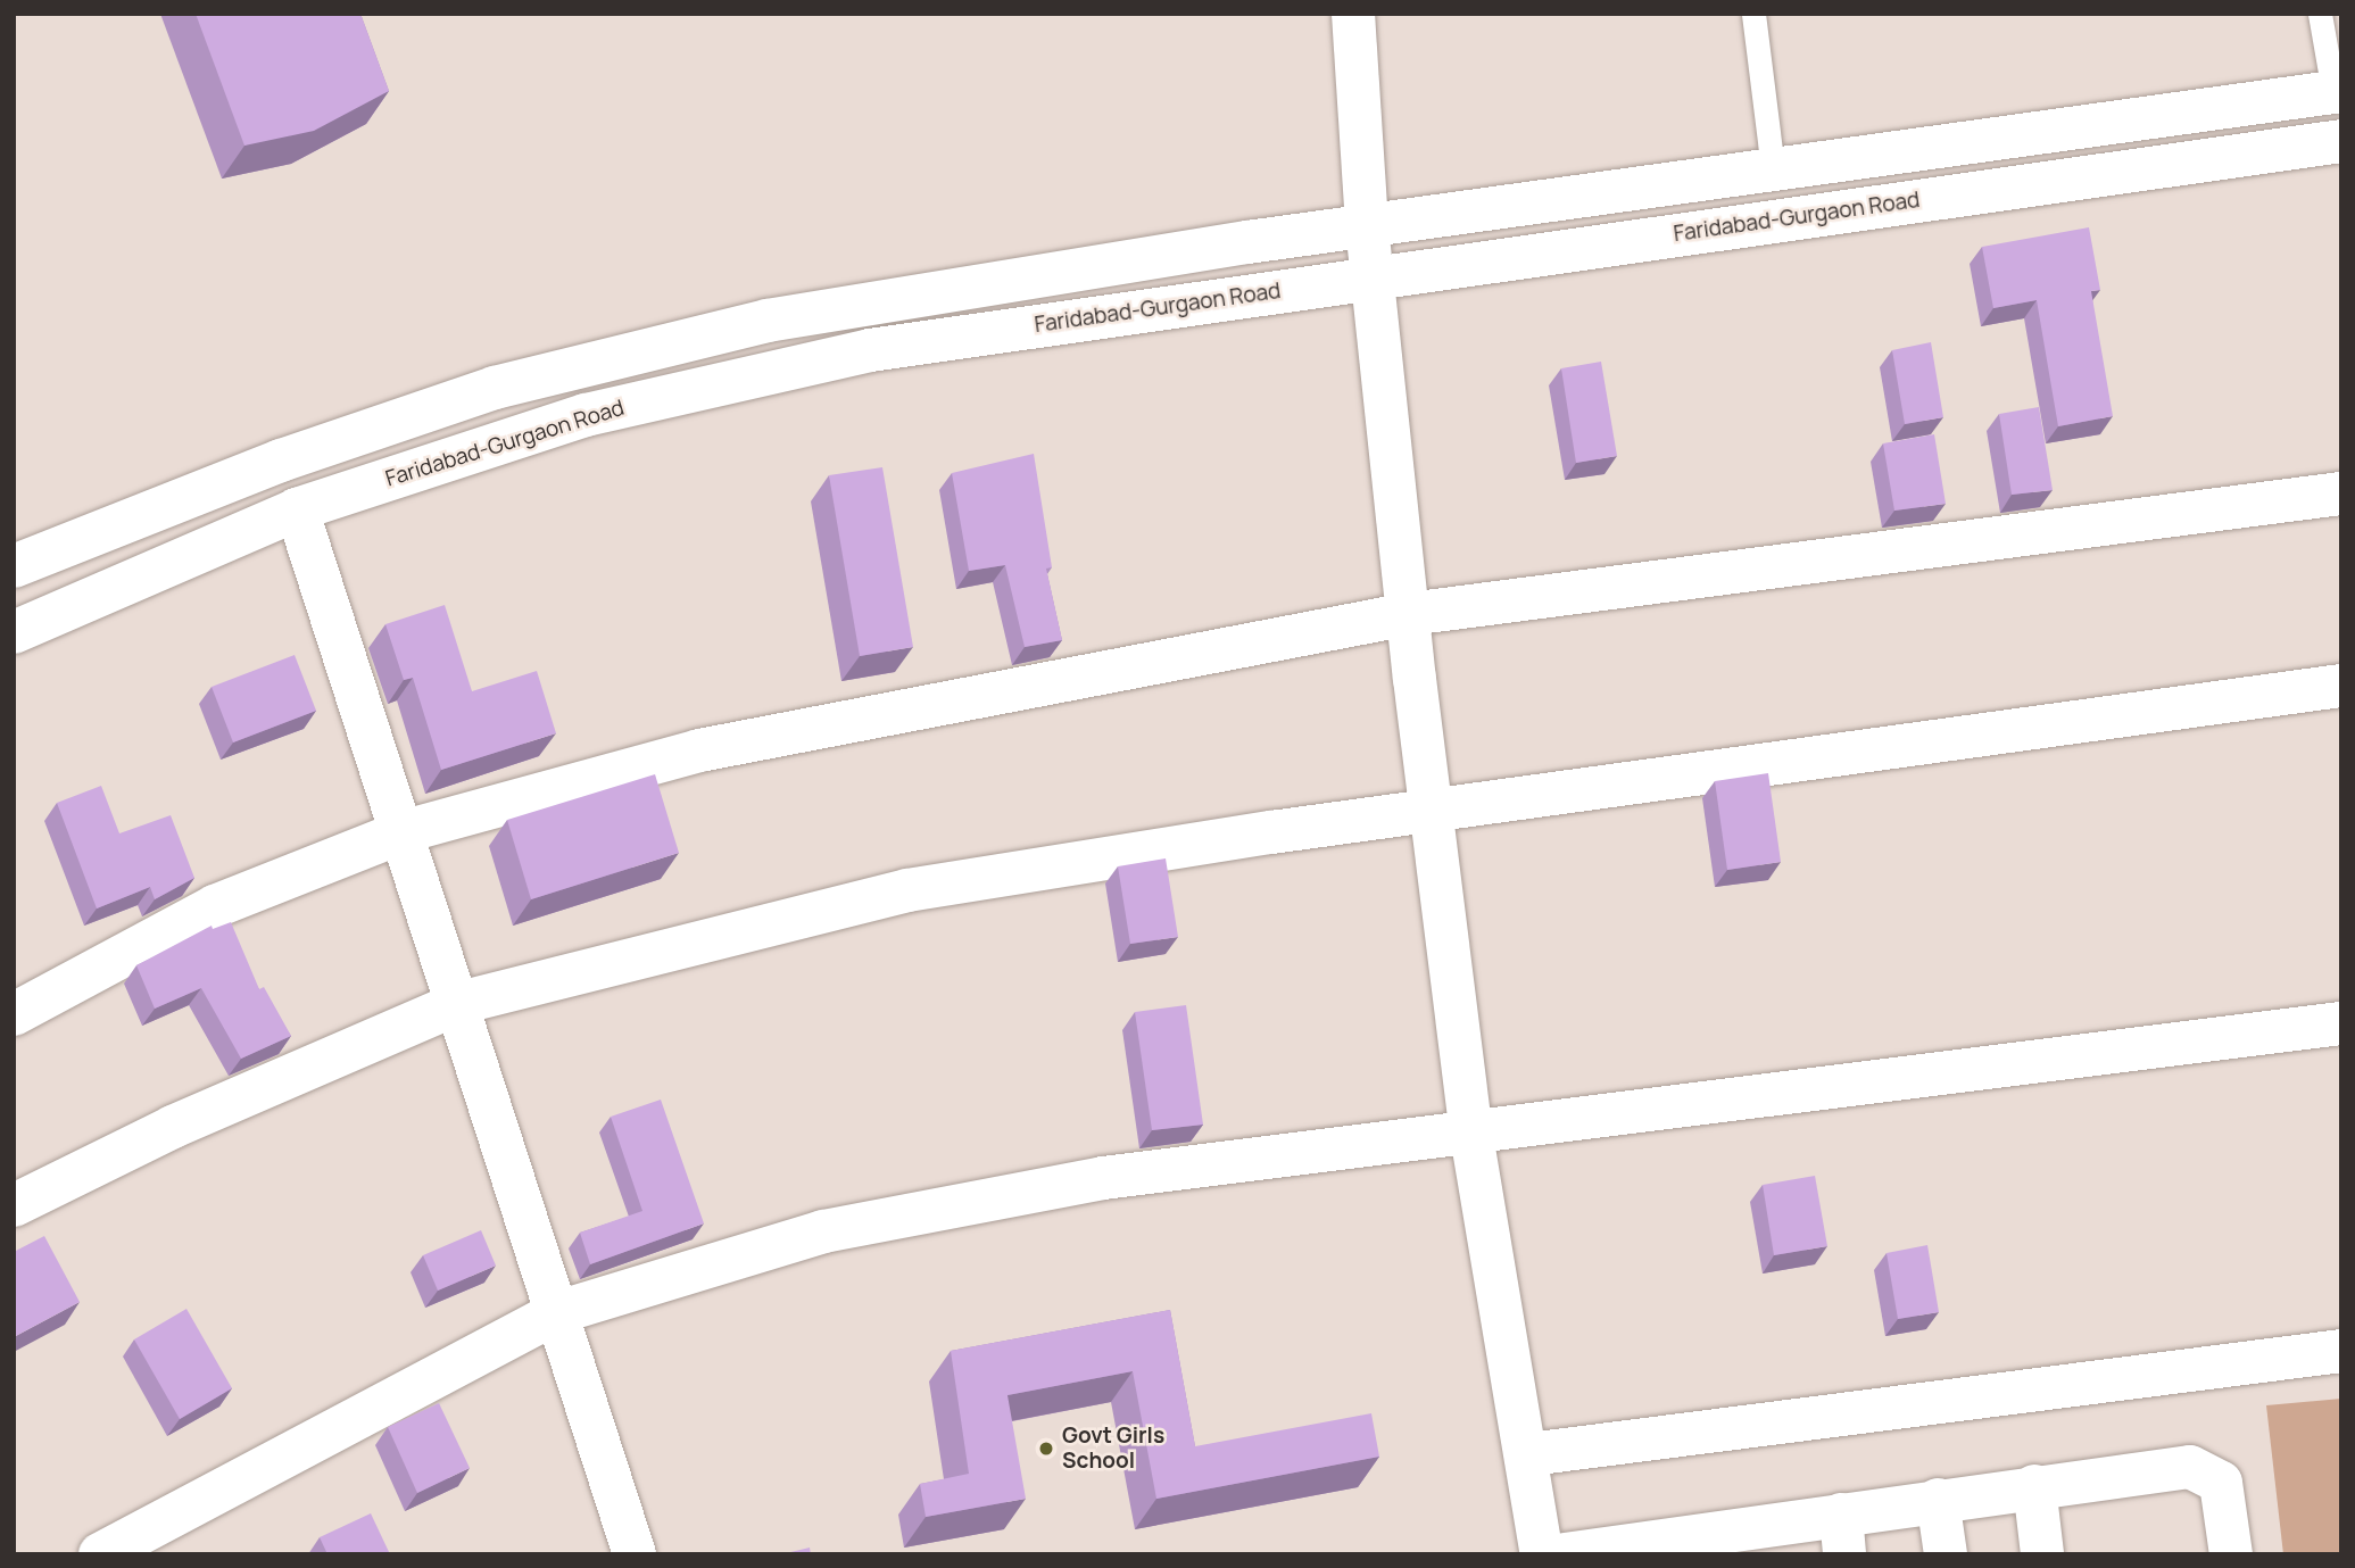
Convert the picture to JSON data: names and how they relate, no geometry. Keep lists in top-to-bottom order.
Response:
{
  "streets": {
    "street": ["Faridabad-Gurgaon Road"]
  },
  "places": ["Govt Girls School"]
}
